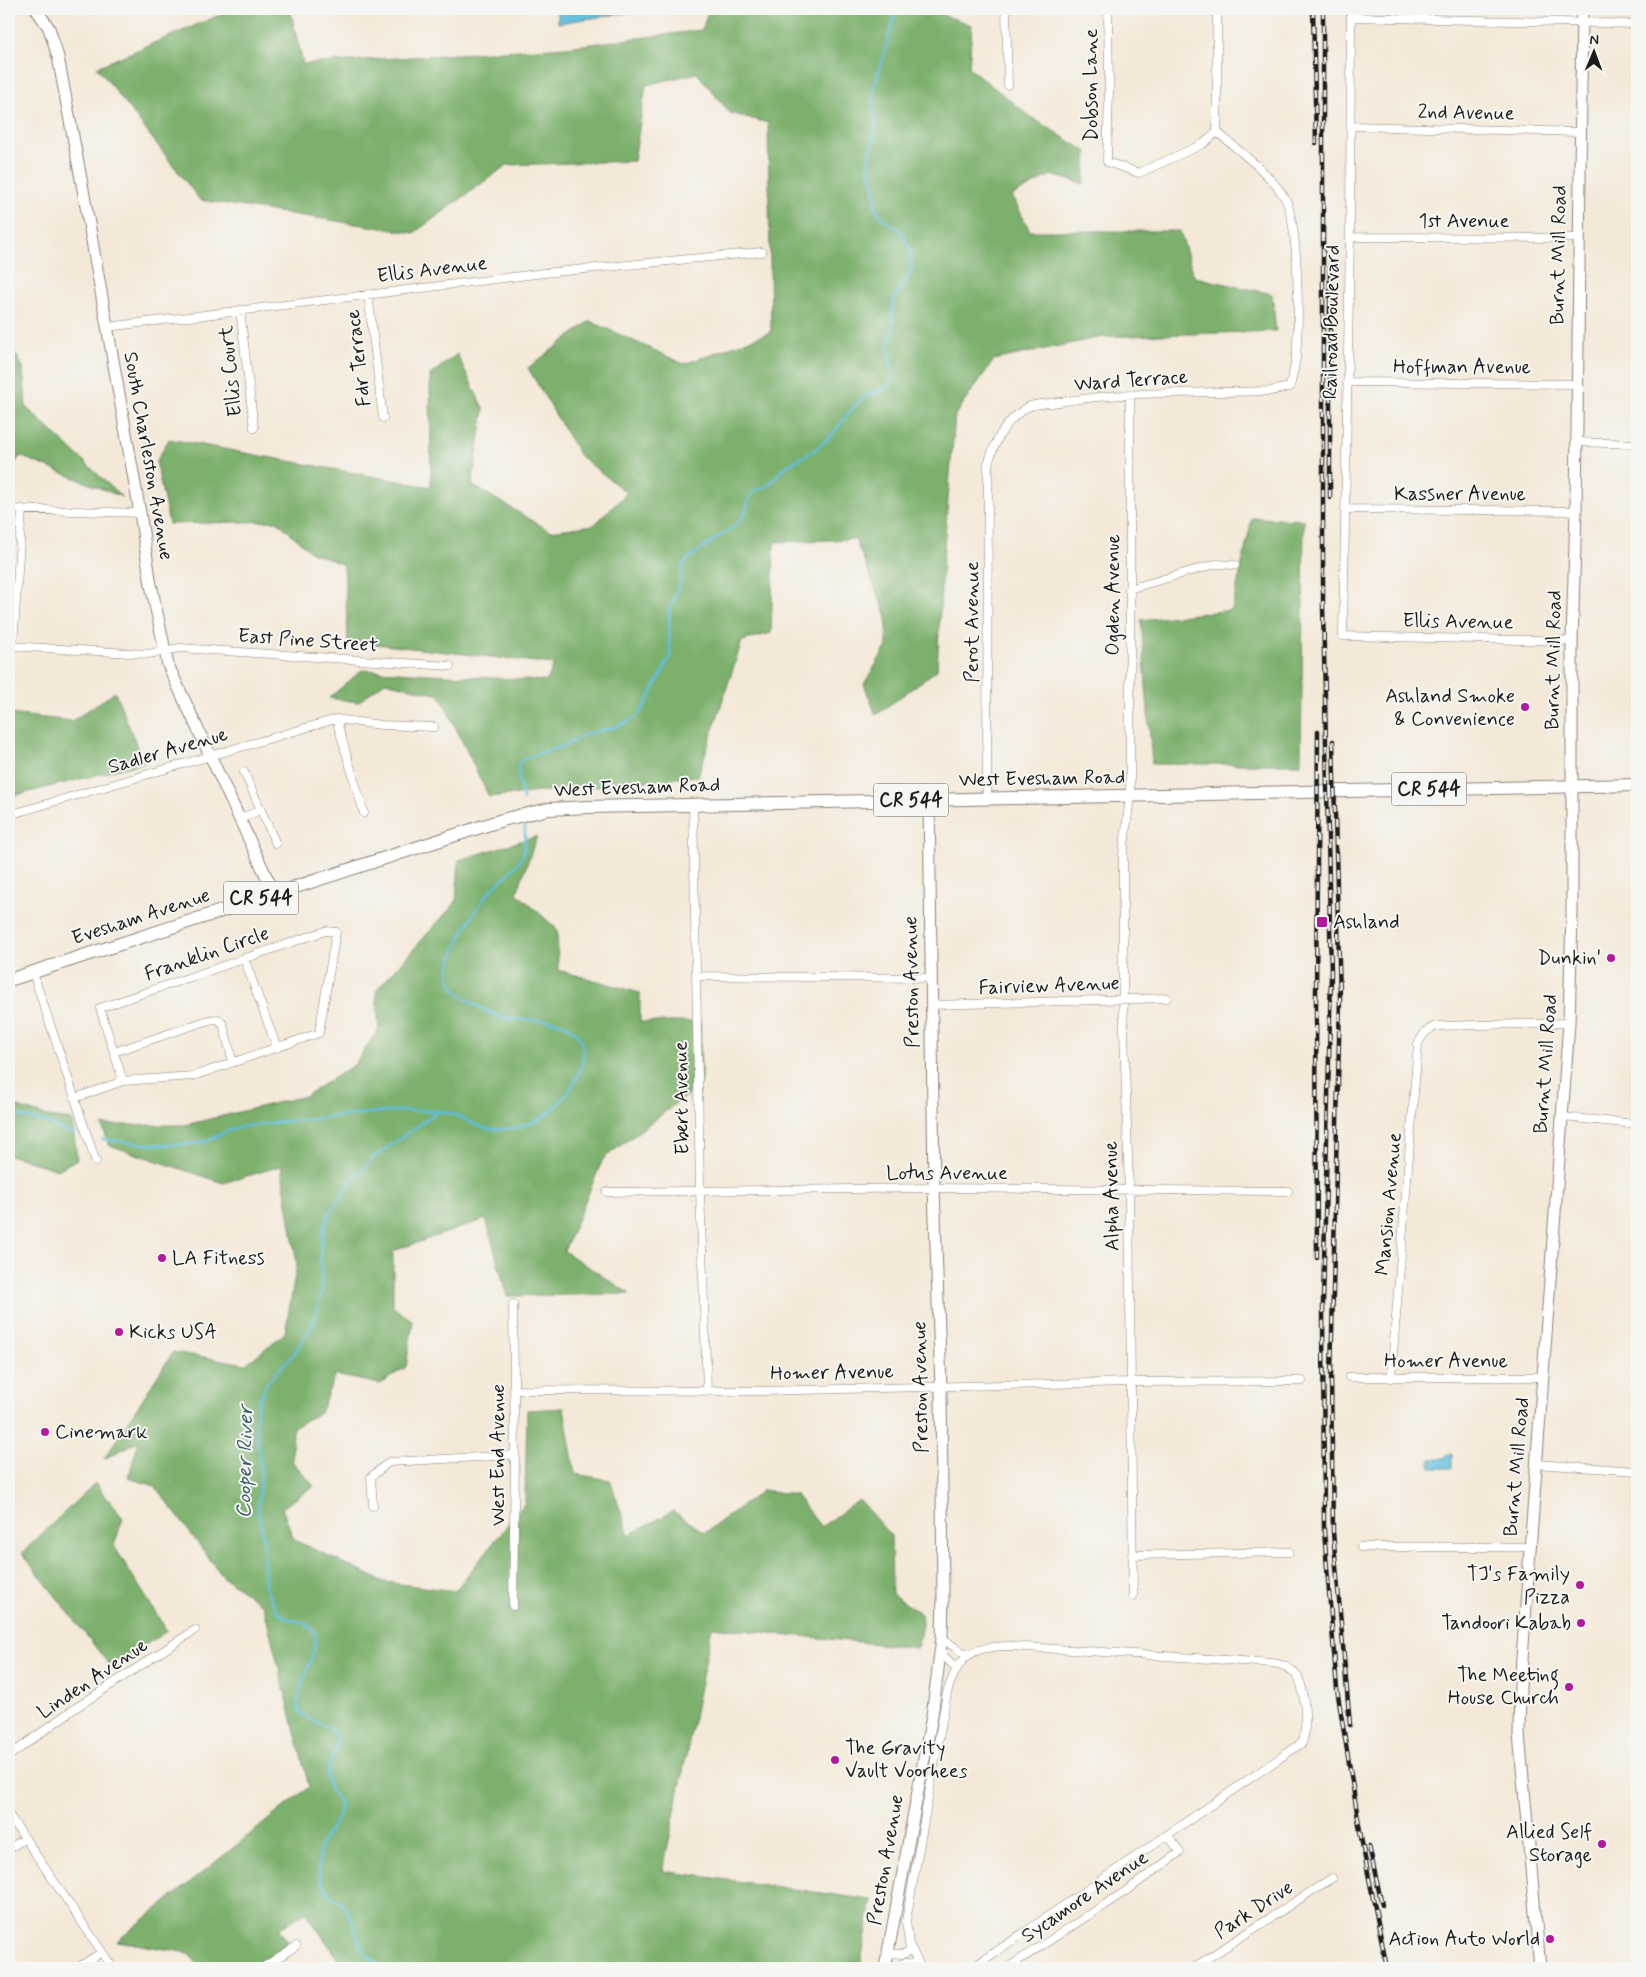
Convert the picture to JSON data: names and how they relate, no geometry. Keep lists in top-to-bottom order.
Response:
{
  "streets": {
    "main road": ["West Evesham Road", "CR 544", "Evesham Avenue"],
    "street": [
      "Dobson Lane",
      "2nd Avenue",
      "1st Avenue",
      "Burnt Mill Road",
      "Ellis Avenue",
      "Railroad Boulevard",
      "Fdr Terrace",
      "Hoffman Avenue",
      "Ellis Court",
      "Ward Terrace",
      "South Charleston Avenue",
      "Kassner Avenue",
      "Ogden Avenue",
      "Perot Avenue",
      "East Pine Street",
      "Sadler Avenue",
      "Franklin Circle",
      "Preston Avenue",
      "Fairview Avenue",
      "Ebert Avenue",
      "Lotus Avenue",
      "Alpha Avenue",
      "Mansion Avenue",
      "Homer Avenue",
      "West End Avenue",
      "Linden Avenue",
      "Sycamore Avenue",
      "Park Drive"
    ]
  },
  "crossings": [
    ["Dobson Lane", "Ward Terrace"],
    ["2nd Avenue", "Burnt Mill Road"],
    ["2nd Avenue", "Railroad Boulevard"],
    ["1st Avenue", "Burnt Mill Road"],
    ["1st Avenue", "Railroad Boulevard"],
    ["Burnt Mill Road", "Ellis Avenue"],
    ["Burnt Mill Road", "Hoffman Avenue"],
    ["Burnt Mill Road", "Kassner Avenue"],
    ["Burnt Mill Road", "West Evesham Road"],
    ["Burnt Mill Road", "CR 544"],
    ["Burnt Mill Road", "Mansion Avenue"],
    ["Burnt Mill Road", "Homer Avenue"],
    ["Ellis Avenue", "Railroad Boulevard"],
    ["Ellis Avenue", "Fdr Terrace"],
    ["Ellis Avenue", "Ellis Court"],
    ["Ellis Avenue", "South Charleston Avenue"],
    ["Railroad Boulevard", "Hoffman Avenue"],
    ["Railroad Boulevard", "Kassner Avenue"],
    ["Ward Terrace", "Ogden Avenue"],
    ["Ward Terrace", "Perot Avenue"],
    ["South Charleston Avenue", "East Pine Street"],
    ["South Charleston Avenue", "Sadler Avenue"],
    ["South Charleston Avenue", "Evesham Avenue"],
    ["Ogden Avenue", "West Evesham Road"],
    ["Ogden Avenue", "Alpha Avenue"],
    ["Perot Avenue", "West Evesham Road"],
    ["West Evesham Road", "CR 544"],
    ["West Evesham Road", "Evesham Avenue"],
    ["West Evesham Road", "Preston Avenue"],
    ["West Evesham Road", "Ebert Avenue"],
    ["West Evesham Road", "Alpha Avenue"],
    ["Preston Avenue", "Fairview Avenue"],
    ["Preston Avenue", "Lotus Avenue"],
    ["Preston Avenue", "Homer Avenue"],
    ["Preston Avenue", "Sycamore Avenue"],
    ["Fairview Avenue", "Alpha Avenue"],
    ["Ebert Avenue", "Lotus Avenue"],
    ["Ebert Avenue", "Homer Avenue"],
    ["Lotus Avenue", "Alpha Avenue"],
    ["Alpha Avenue", "Homer Avenue"],
    ["Mansion Avenue", "Homer Avenue"],
    ["Homer Avenue", "West End Avenue"]
  ],
  "water": ["Cooper River"],
  "places": {
    "other": [
      "Ashland Smoke & Convenience",
      "Dunkin'",
      "LA Fitness",
      "Kicks USA",
      "Cinemark",
      "TJ's Family Pizza",
      "Tandoori Kabab",
      "The Meeting House Church",
      "The Gravity Vault Voorhees",
      "Allied Self Storage",
      "Action Auto World"
    ],
    "transit": ["Ashland"]
  },
  "north": "top"
}
